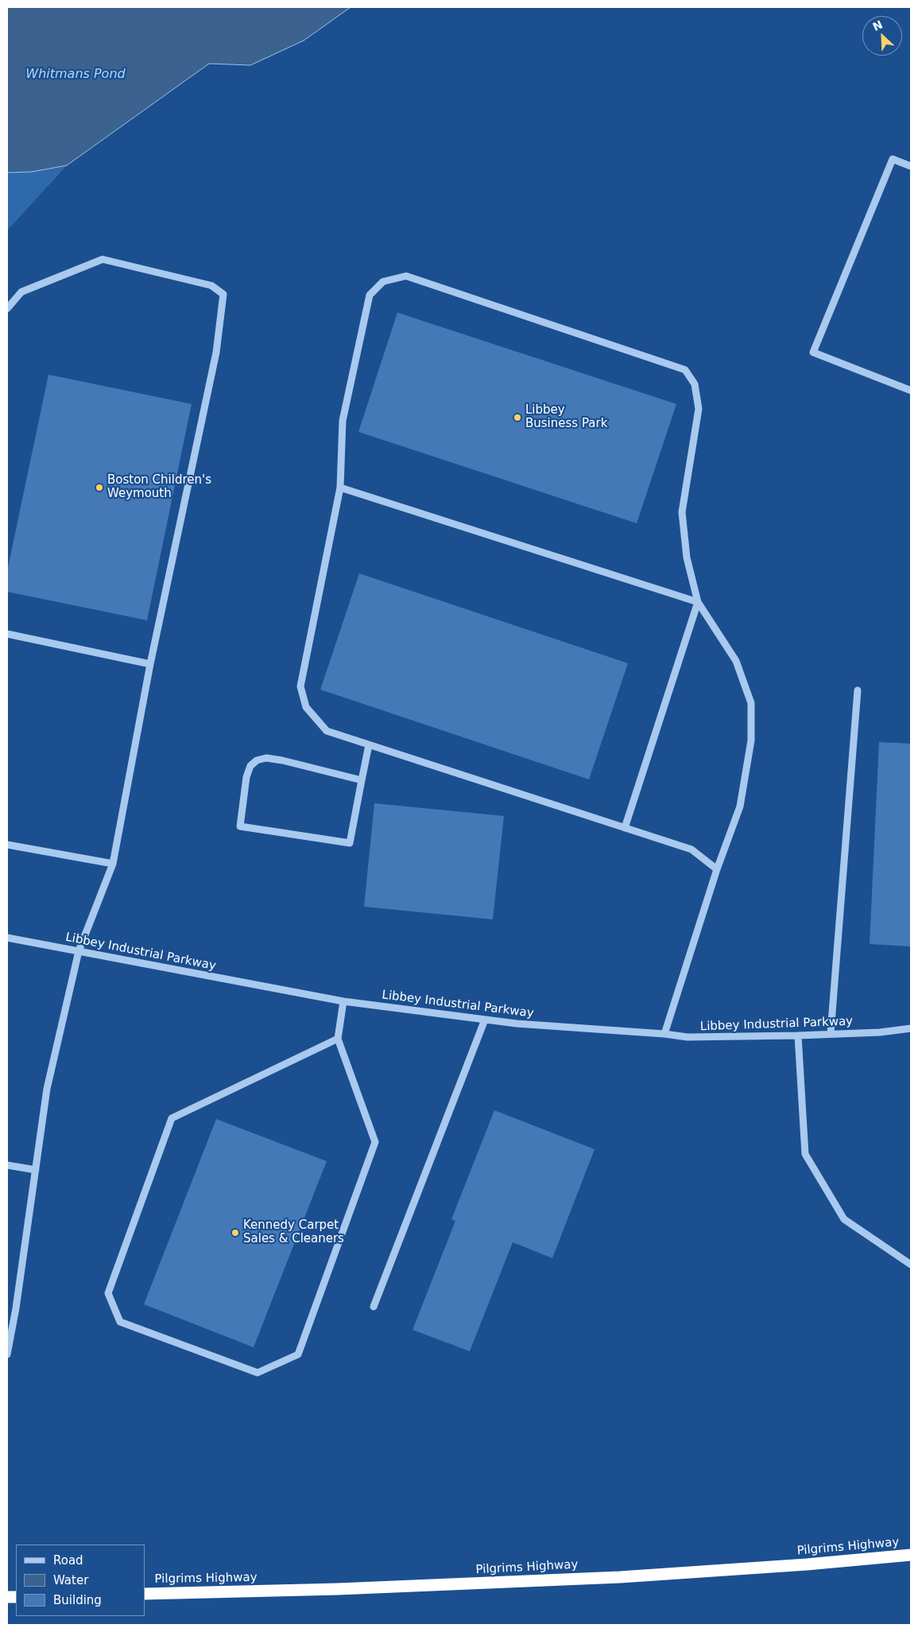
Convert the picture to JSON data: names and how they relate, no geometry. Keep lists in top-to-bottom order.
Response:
{
  "streets": {
    "highway": ["Pilgrims Highway"],
    "street": ["Libbey Industrial Parkway"]
  },
  "water": ["Whitmans Pond"],
  "places": ["Libbey Business Park", "Boston Children's Weymouth", "Kennedy Carpet Sales & Cleaners"],
  "legend": ["Road", "Water", "Building"],
  "north": "top left"
}
